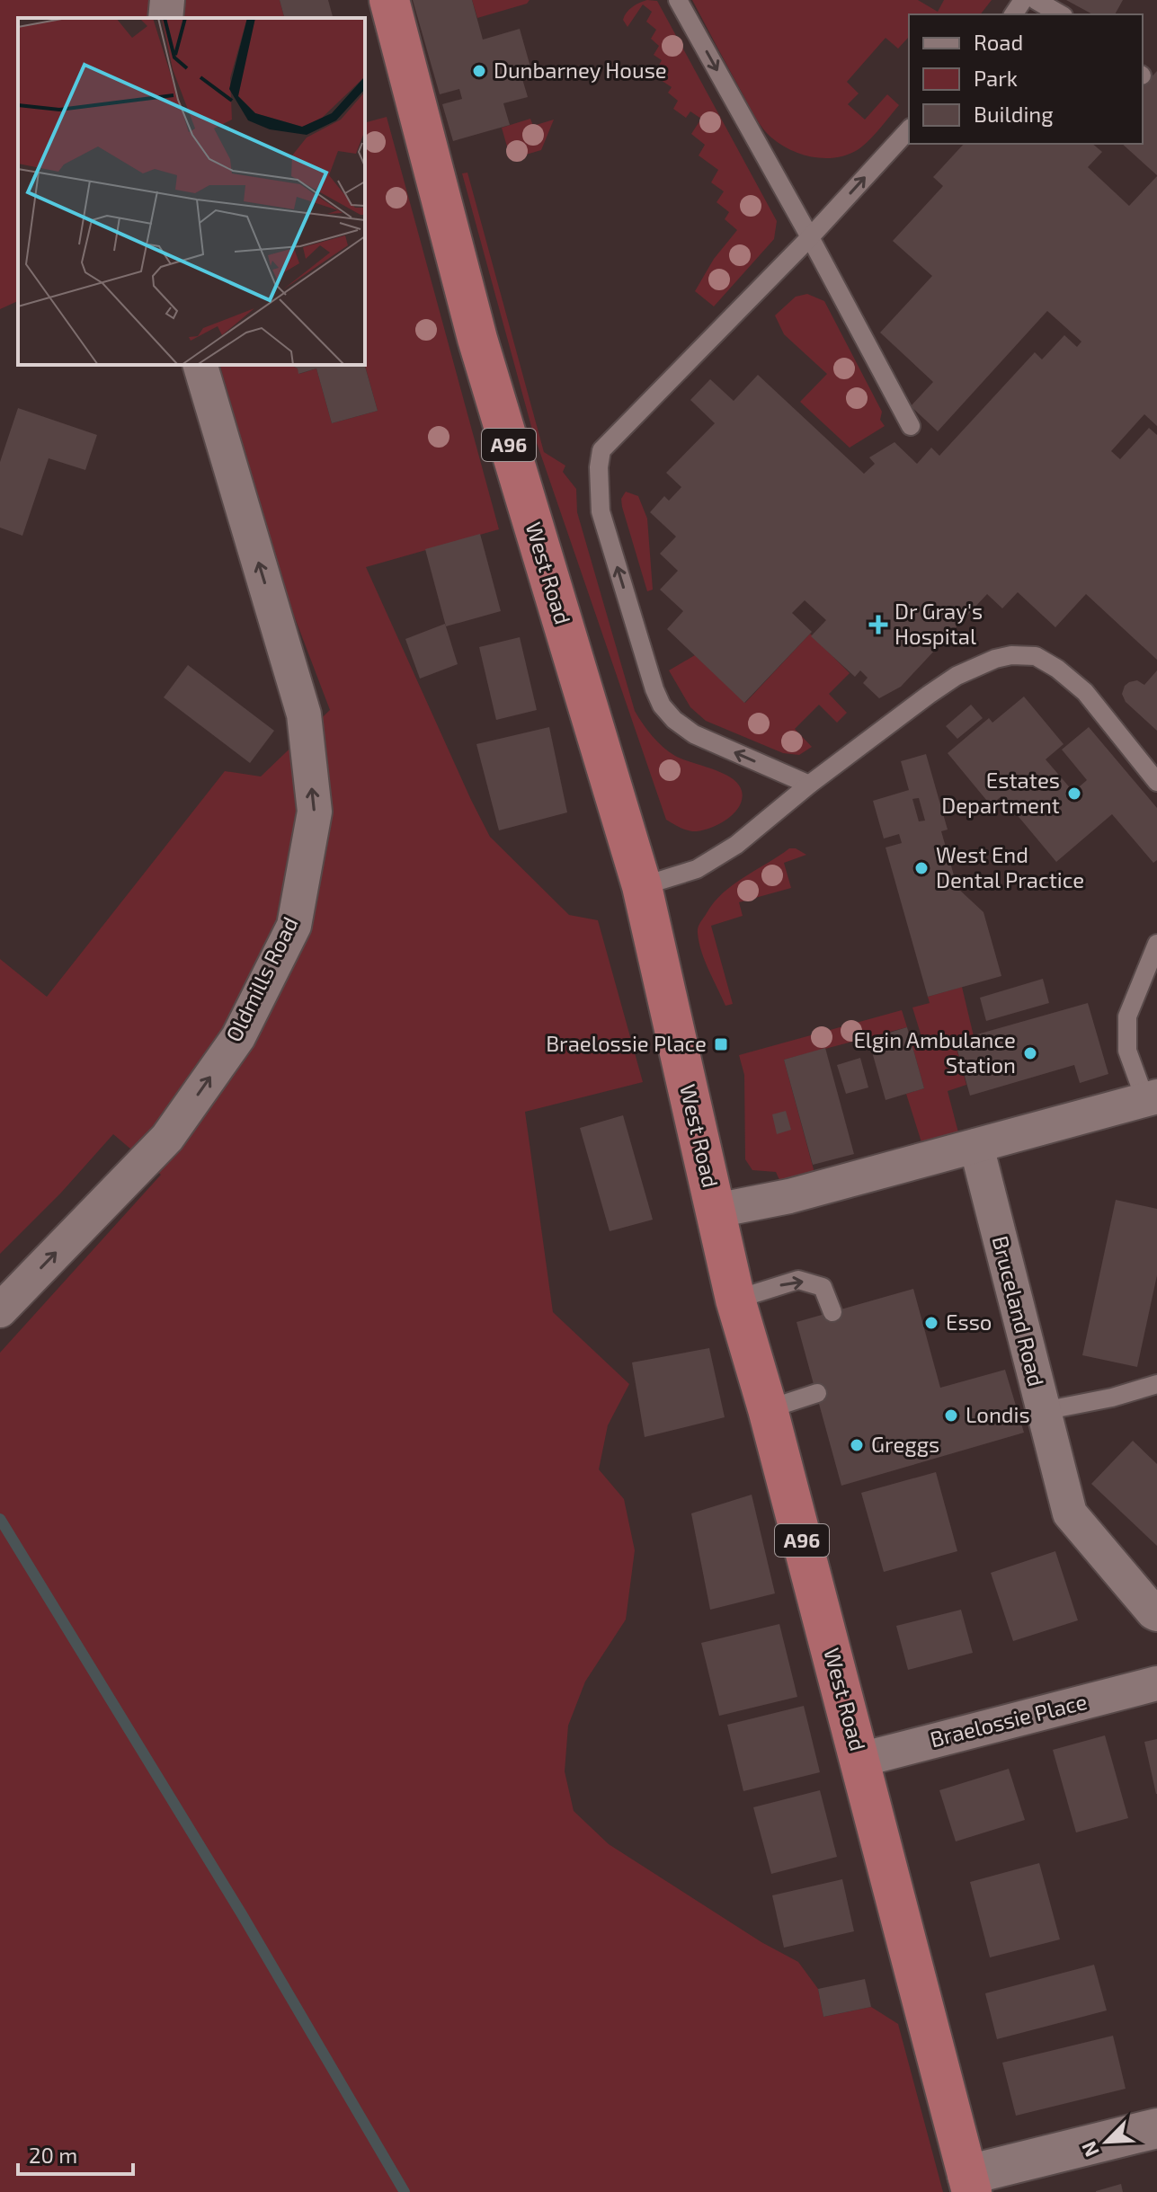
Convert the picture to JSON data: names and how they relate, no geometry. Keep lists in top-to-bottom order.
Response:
{
  "streets": {
    "highway": ["A96", "West Road"],
    "street": ["Oldmills Road", "Bruceland Road", "Braelossie Place"]
  },
  "crossings": [
    ["West Road", "Braelossie Place"]
  ],
  "one_way": ["Oldmills Road"],
  "places": {
    "other": [
      "Dunbarney House",
      "Estates Department",
      "West End Dental Practice",
      "Elgin Ambulance Station",
      "Esso",
      "Londis",
      "Greggs"
    ],
    "health": ["Dr Gray's Hospital"],
    "transit": ["Braelossie Place"]
  },
  "legend": ["Road", "Park", "Building"],
  "scale_bar": "20 m",
  "north": "bottom left"
}
